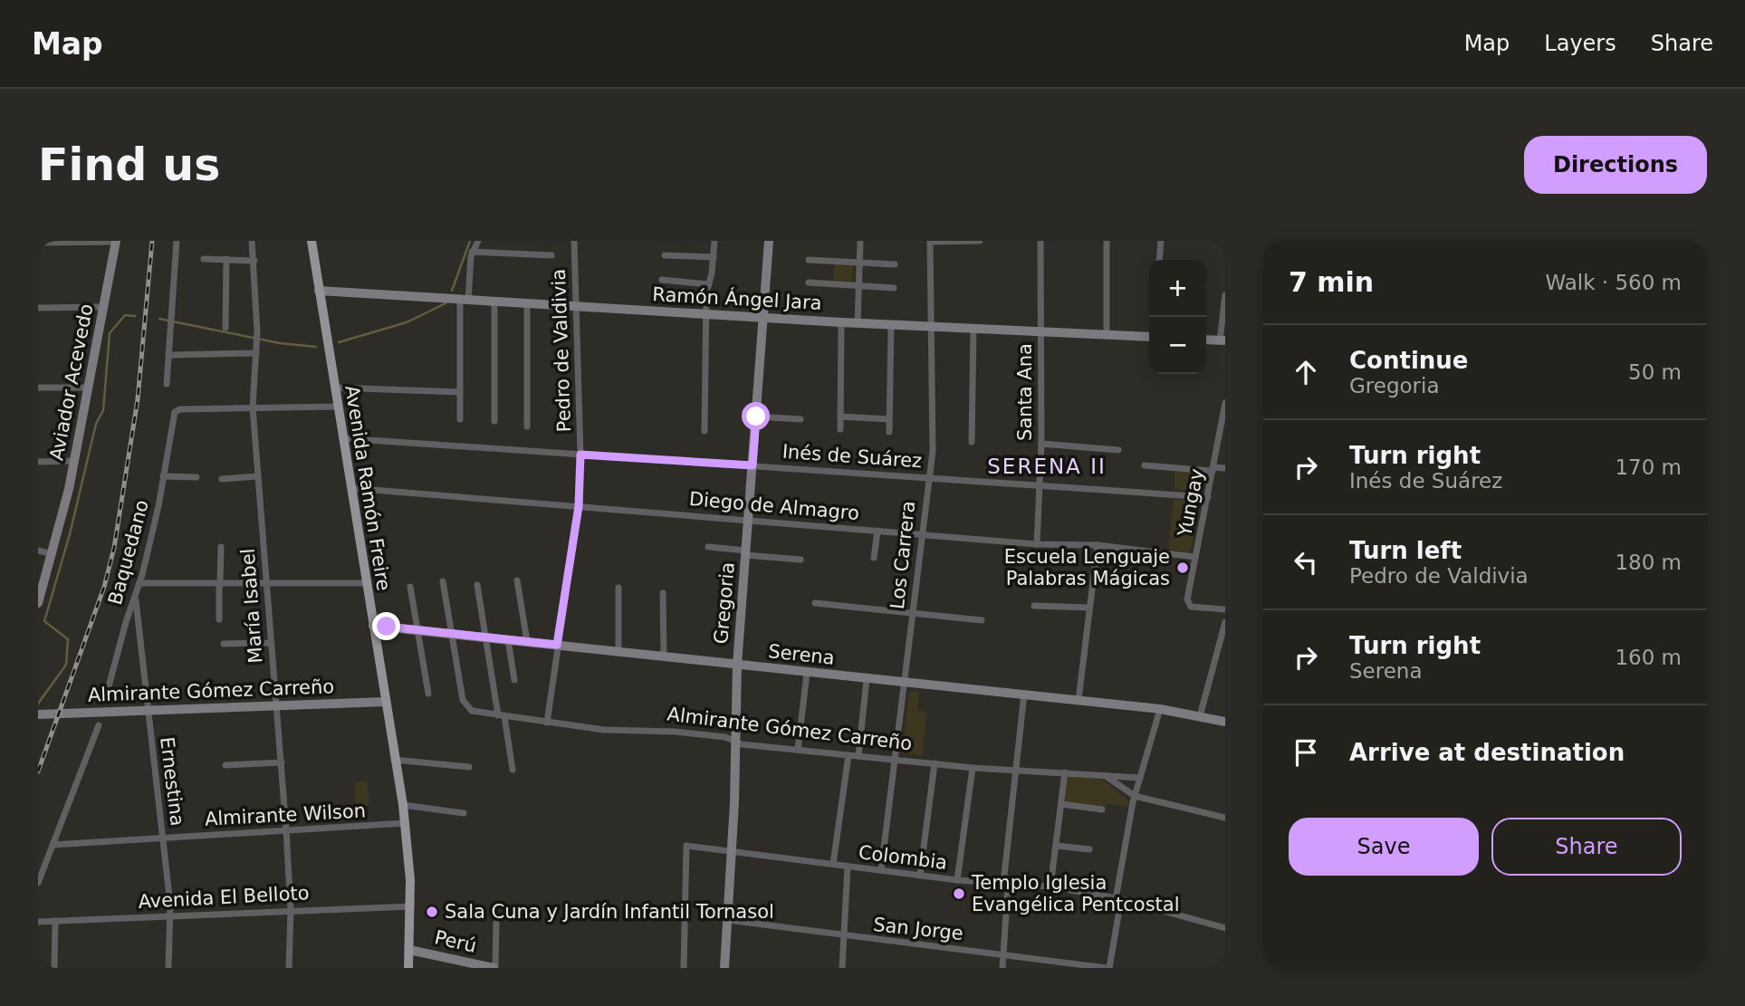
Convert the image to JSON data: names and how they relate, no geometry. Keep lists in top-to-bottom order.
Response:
{
  "streets": {
    "main road": [
      "Ramón Ángel Jara",
      "Aviador Acevedo",
      "Avenida Ramón Freire",
      "Gregoria",
      "Serena",
      "Almirante Gómez Carreño",
      "Perú"
    ],
    "street": [
      "Pedro de Valdivia",
      "Santa Ana",
      "Inés de Suárez",
      "Yungay",
      "Diego de Almagro",
      "Baquedano",
      "Los Carrera",
      "María Isabel",
      "Ernestina",
      "Almirante Wilson",
      "Colombia",
      "Avenida El Belloto",
      "San Jorge"
    ]
  },
  "crossings": [
    ["Ramón Ángel Jara", "Pedro de Valdivia"],
    ["Ramón Ángel Jara", "Santa Ana"],
    ["Ramón Ángel Jara", "Avenida Ramón Freire"],
    ["Ramón Ángel Jara", "Los Carrera"],
    ["Ramón Ángel Jara", "Gregoria"],
    ["Pedro de Valdivia", "Inés de Suárez"],
    ["Pedro de Valdivia", "Diego de Almagro"],
    ["Pedro de Valdivia", "Serena"],
    ["Pedro de Valdivia", "Almirante Gómez Carreño"],
    ["Santa Ana", "Inés de Suárez"],
    ["Santa Ana", "Diego de Almagro"],
    ["Inés de Suárez", "Avenida Ramón Freire"],
    ["Inés de Suárez", "Yungay"],
    ["Inés de Suárez", "Los Carrera"],
    ["Inés de Suárez", "Gregoria"],
    ["Avenida Ramón Freire", "Diego de Almagro"],
    ["Avenida Ramón Freire", "Serena"],
    ["Avenida Ramón Freire", "Almirante Gómez Carreño"],
    ["Avenida Ramón Freire", "Almirante Wilson"],
    ["Avenida Ramón Freire", "Avenida El Belloto"],
    ["Avenida Ramón Freire", "Perú"],
    ["Yungay", "Diego de Almagro"],
    ["Diego de Almagro", "Los Carrera"],
    ["Diego de Almagro", "Gregoria"],
    ["Baquedano", "María Isabel"],
    ["Baquedano", "Ernestina"],
    ["Los Carrera", "Serena"],
    ["Los Carrera", "Almirante Gómez Carreño"],
    ["Los Carrera", "Colombia"],
    ["Gregoria", "Serena"],
    ["Gregoria", "Almirante Gómez Carreño"],
    ["Gregoria", "Colombia"],
    ["Gregoria", "San Jorge"],
    ["María Isabel", "Almirante Gómez Carreño"],
    ["María Isabel", "Almirante Wilson"],
    ["María Isabel", "Avenida El Belloto"],
    ["Serena", "Almirante Gómez Carreño"],
    ["Almirante Gómez Carreño", "Ernestina"],
    ["Ernestina", "Almirante Wilson"],
    ["Ernestina", "Avenida El Belloto"]
  ],
  "districts": ["SERENA II"],
  "places": ["Escuela Lenguaje Palabras Mágicas", "Templo Iglesia Evangélica Pentcostal", "Sala Cuna y Jardín Infantil Tornasol"],
  "page": {
    "header": "Map",
    "nav": ["Map", "Layers", "Share"],
    "buttons": [
      "Directions",
      ["Save", "Share"]
    ],
    "title": "Find us",
    "heading": ["7 min", "Walk · 560 m"],
    "map_buttons": ["+", "−"],
    "list": [
      ["Continue", "Gregoria", "50 m"],
      ["Turn right", "Inés de Suárez", "170 m"],
      ["Turn left", "Pedro de Valdivia", "180 m"],
      ["Turn right", "Serena", "160 m"],
      "Arrive at destination"
    ]
  }
}
